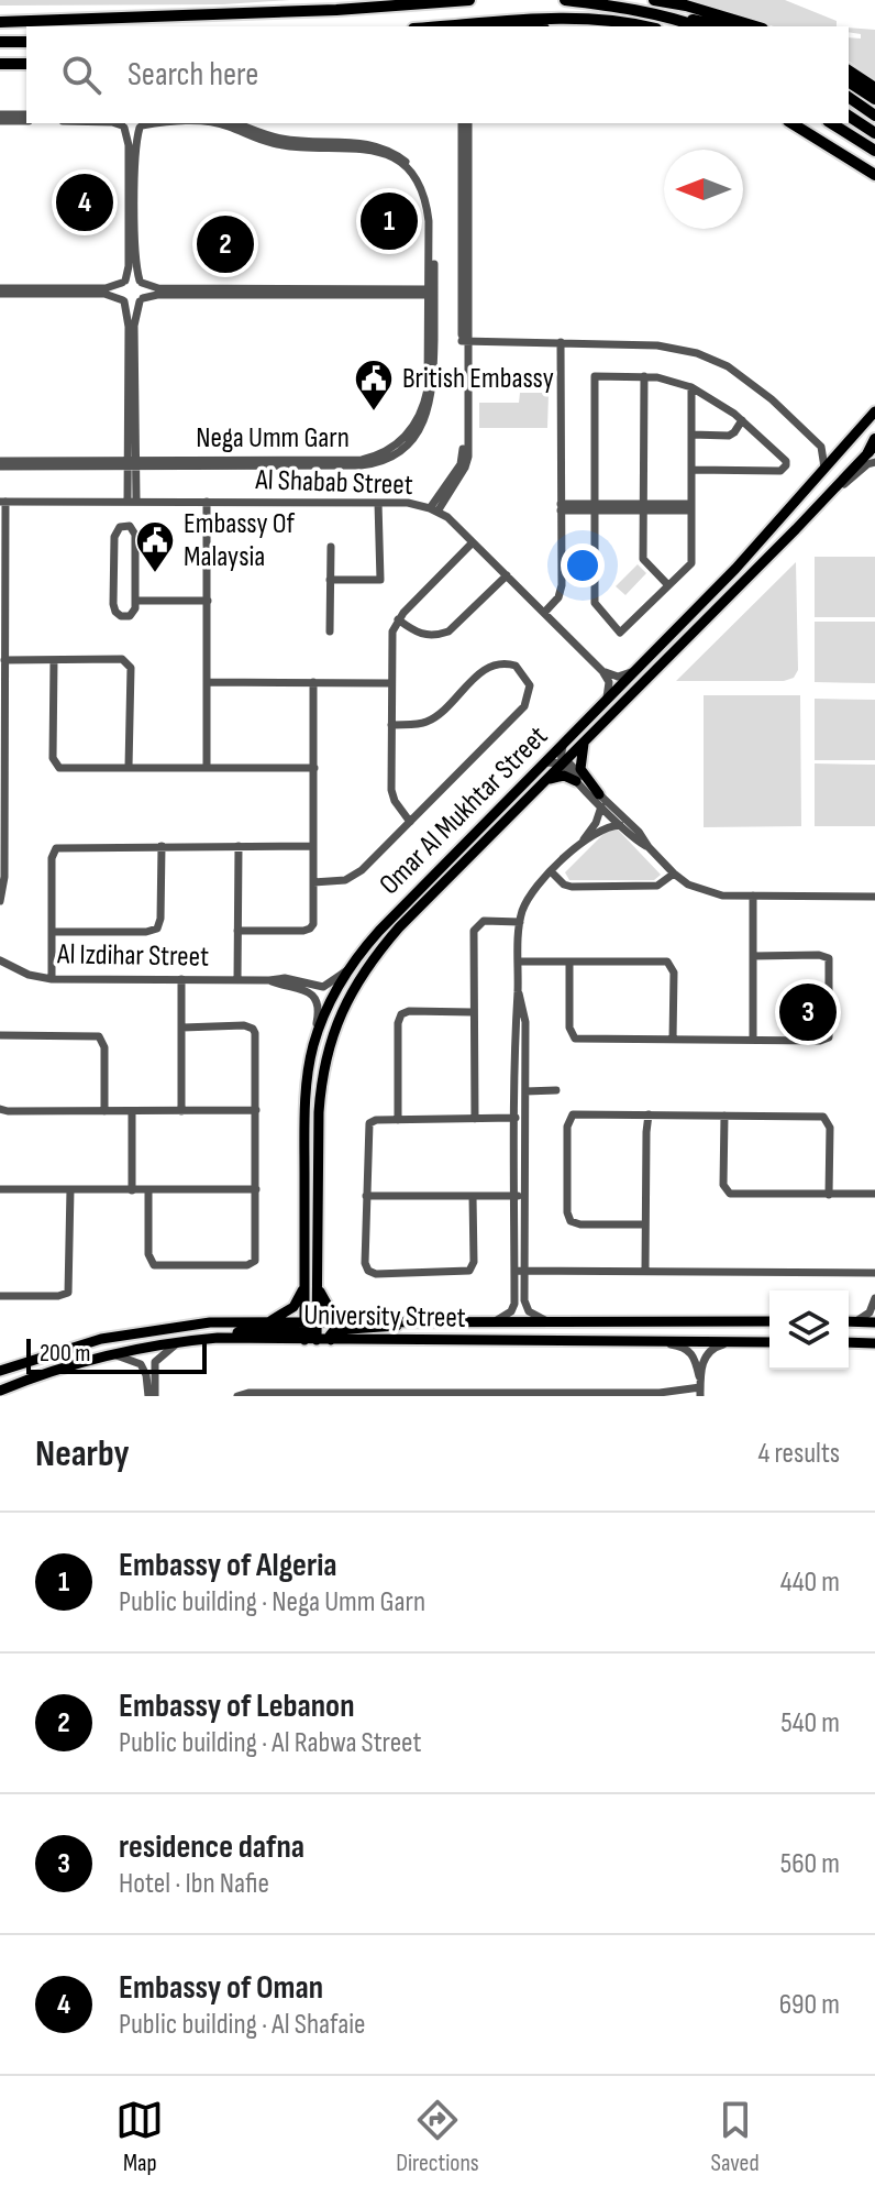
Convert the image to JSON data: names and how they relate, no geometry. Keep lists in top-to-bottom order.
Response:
{
  "streets": {
    "main road": ["Omar Al Mukhtar Street", "University Street"],
    "street": ["Nega Umm Garn", "Al Shabab Street", "Al Izdihar Street"]
  },
  "crossings": [
    ["Omar Al Mukhtar Street", "Al Izdihar Street"],
    ["Omar Al Mukhtar Street", "University Street"]
  ],
  "places": {
    "public building": ["British Embassy", "Embassy Of Malaysia"]
  },
  "scale_bar": "200 m",
  "north": "left",
  "page": {
    "search": "Search here",
    "pins": [
      "4",
      "1",
      "2",
      "3"
    ],
    "scale": "200 m",
    "heading": ["Nearby", "4 results"],
    "list": [
      {
        "mark": "1",
        "name": "Embassy of Algeria",
        "note": "Public building · Nega Umm Garn",
        "value": "440 m"
      },
      {
        "mark": "2",
        "name": "Embassy of Lebanon",
        "note": "Public building · Al Rabwa Street",
        "value": "540 m"
      },
      {
        "mark": "3",
        "name": "residence dafna",
        "note": "Hotel · Ibn Nafie",
        "value": "560 m"
      },
      {
        "mark": "4",
        "name": "Embassy of Oman",
        "note": "Public building · Al Shafaie",
        "value": "690 m"
      }
    ],
    "nav": ["Map", "Directions", "Saved"]
  }
}
